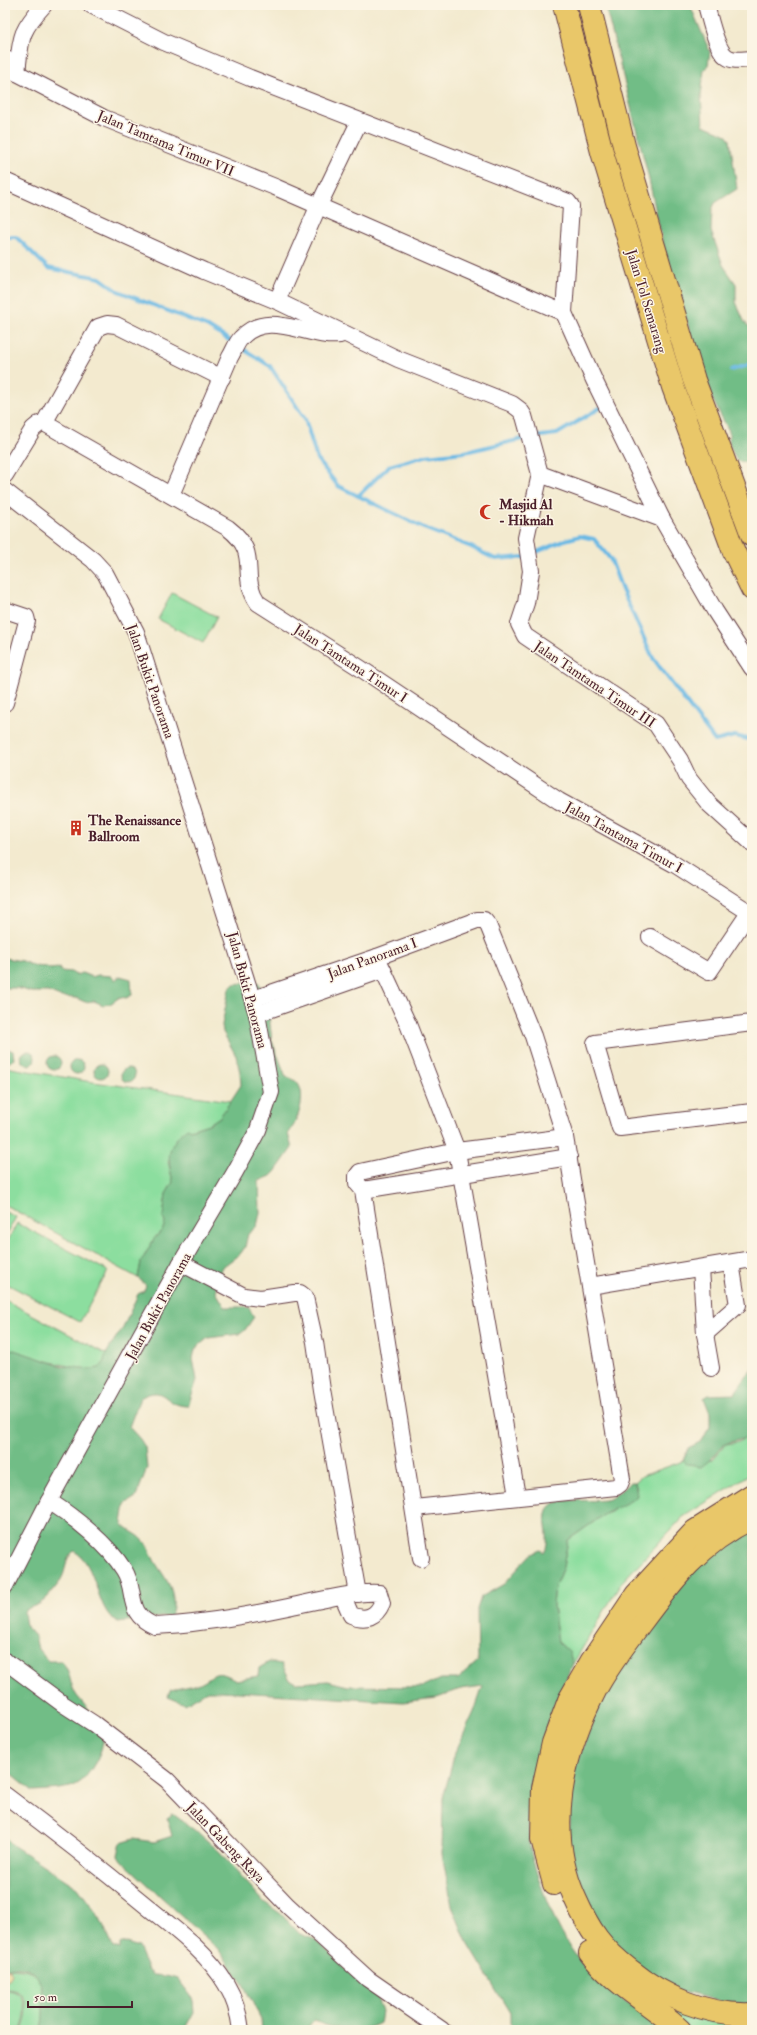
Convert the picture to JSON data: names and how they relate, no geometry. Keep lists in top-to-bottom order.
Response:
{
  "streets": {
    "highway": ["Jalan Tol Semarang"],
    "street": [
      "Jalan Tamtama Timur VII",
      "Jalan Tamtama Timur I",
      "Jalan Bukit Panorama",
      "Jalan Tamtama Timur III",
      "Jalan Panorama I",
      "Jalan Gabeng Raya"
    ]
  },
  "crossings": [
    ["Jalan Bukit Panorama", "Jalan Panorama I"]
  ],
  "places": {
    "mosque": ["Masjid Al - Hikmah"],
    "building": ["The Renaissance Ballroom"]
  },
  "scale_bar": "50 m"
}
